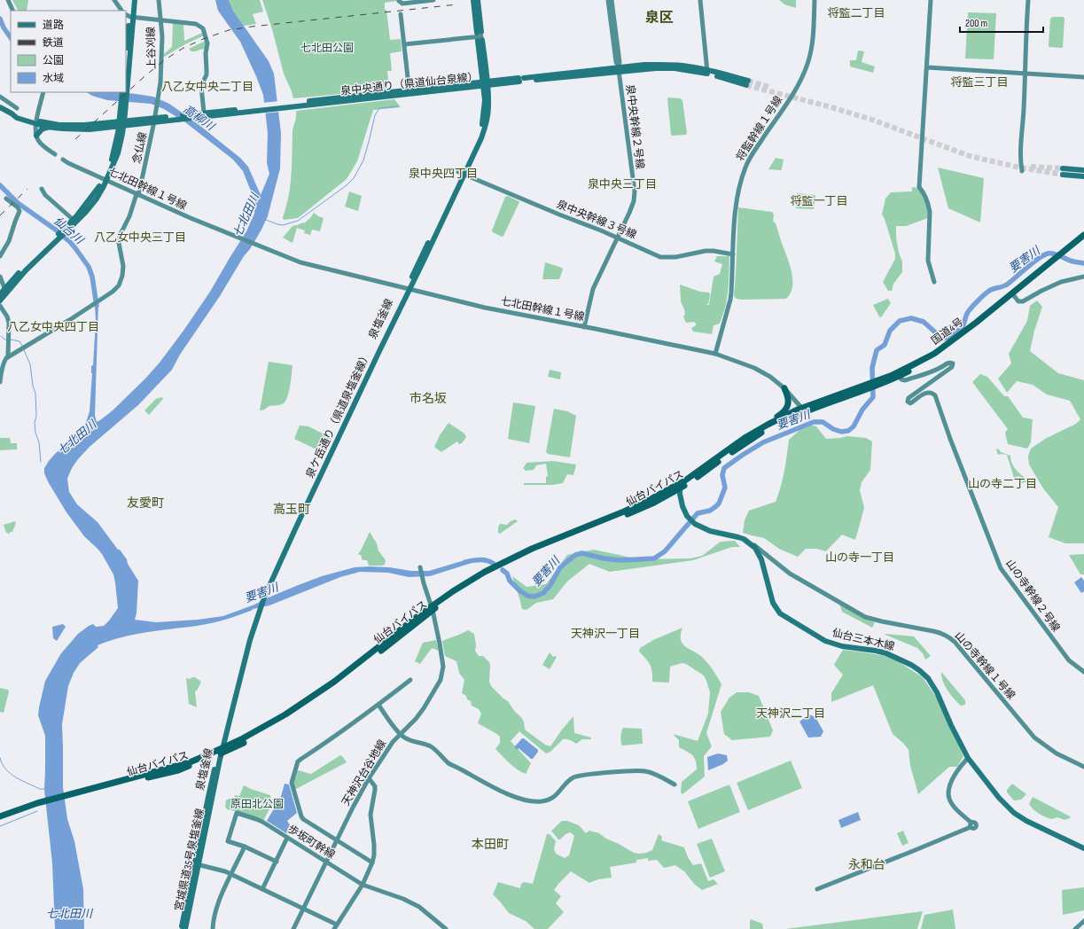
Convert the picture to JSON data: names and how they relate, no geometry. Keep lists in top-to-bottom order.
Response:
{
  "streets": {
    "highway": ["国道4号", "仙台バイパス"],
    "main road": [
      "泉中央通り（県道仙台泉線）",
      "泉塩釜線",
      "仙台三本木線",
      "宮城県道35号泉塩釜線"
    ],
    "street": [
      "上谷刈線",
      "泉中央幹線２号線",
      "将監幹線１号線",
      "念仏線",
      "七北田幹線１号線",
      "泉中央幹線３号線",
      "山の寺幹線２号線",
      "山の寺幹線１号線",
      "天神沢台谷地線",
      "歩坂町幹線"
    ]
  },
  "crossings": [
    ["上谷刈線", "念仏線"],
    ["泉中央通り（県道仙台泉線）", "泉中央幹線２号線"],
    ["泉中央通り（県道仙台泉線）", "泉塩釜線"],
    ["泉中央幹線２号線", "七北田幹線１号線"],
    ["泉中央幹線２号線", "泉中央幹線３号線"],
    ["将監幹線１号線", "七北田幹線１号線"],
    ["将監幹線１号線", "泉中央幹線３号線"],
    ["念仏線", "七北田幹線１号線"],
    ["七北田幹線１号線", "泉塩釜線"],
    ["七北田幹線１号線", "国道4号"],
    ["七北田幹線１号線", "仙台バイパス"],
    ["泉中央幹線３号線", "泉塩釜線"],
    ["泉塩釜線", "仙台バイパス"],
    ["泉塩釜線", "宮城県道35号泉塩釜線"],
    ["国道4号", "仙台バイパス"],
    ["国道4号", "山の寺幹線２号線"],
    ["仙台バイパス", "仙台三本木線"],
    ["仙台バイパス", "天神沢台谷地線"],
    ["仙台バイパス", "宮城県道35号泉塩釜線"],
    ["仙台三本木線", "山の寺幹線１号線"],
    ["天神沢台谷地線", "歩坂町幹線"]
  ],
  "districts": [
    "将監二丁目",
    "泉区",
    "将監三丁目",
    "八乙女中央二丁目",
    "泉中央四丁目",
    "泉中央三丁目",
    "将監一丁目",
    "八乙女中央三丁目",
    "八乙女中央四丁目",
    "市名坂",
    "山の寺二丁目",
    "友愛町",
    "高玉町",
    "山の寺一丁目",
    "天神沢一丁目",
    "天神沢二丁目",
    "本田町",
    "永和台"
  ],
  "water": [
    "高柳川",
    "七北田川",
    "仙台川",
    "要害川"
  ],
  "parks": ["七北田公園", "原田北公園"],
  "legend": [
    "道路",
    "鉄道",
    "公園",
    "水域"
  ],
  "scale_bar": "200 m"
}
